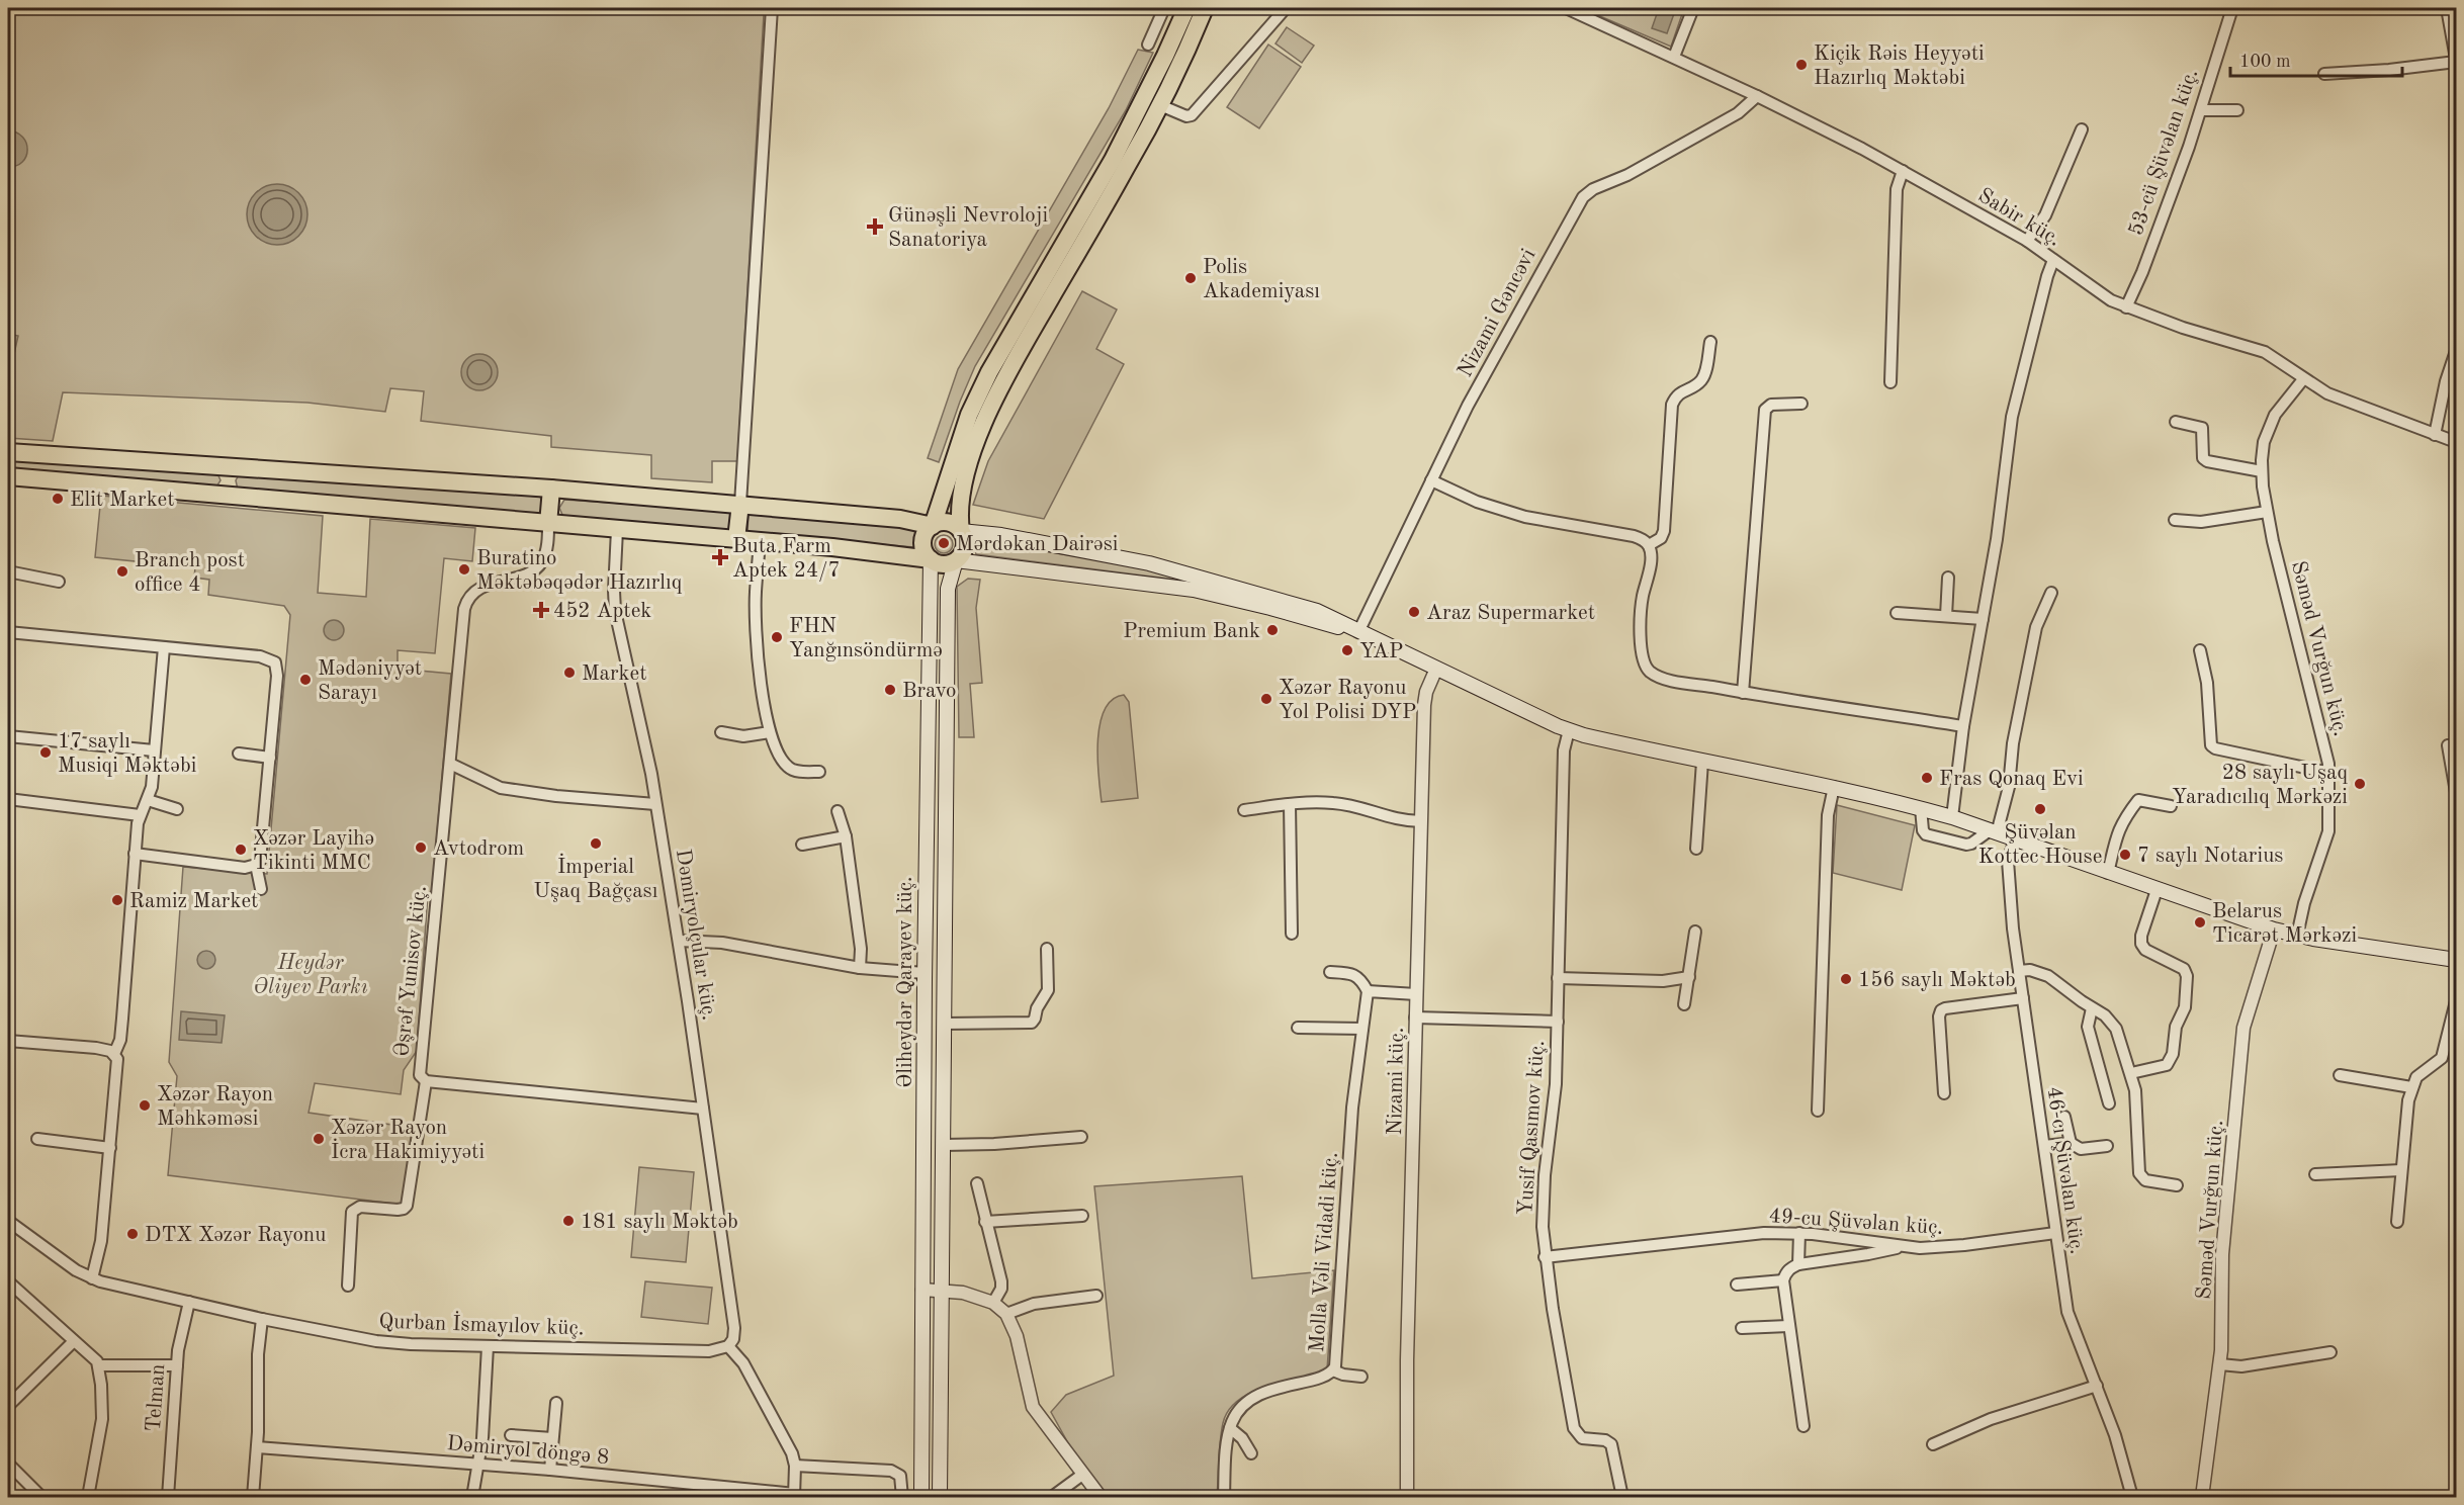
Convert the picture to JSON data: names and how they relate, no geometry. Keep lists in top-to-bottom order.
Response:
{
  "streets": {
    "main road": ["Əliheydər Qarayev küç."],
    "street": [
      "53-cü Şüvəlan küç.",
      "Sabir küç.",
      "Nizami Gəncəvi",
      "Səməd Vurğun küç.",
      "Dəmiryolçular küç.",
      "Əşrəf Yunisov küç.",
      "Nizami küç.",
      "Yusif Qasımov küç.",
      "46-cı Şüvəlan küç.",
      "49-cu Şüvəlan küç.",
      "Molla Vəli Vidadi küç.",
      "Qurban İsmayılov küç.",
      "Telman",
      "Dəmiryol döngə 8"
    ]
  },
  "crossings": [
    ["53-cü Şüvəlan küç.", "Sabir küç."],
    ["Sabir küç.", "Nizami Gəncəvi"],
    ["Sabir küç.", "Səməd Vurğun küç."],
    ["Dəmiryolçular küç.", "Əşrəf Yunisov küç."],
    ["Dəmiryolçular küç.", "Qurban İsmayılov küç."],
    ["Yusif Qasımov küç.", "49-cu Şüvəlan küç."],
    ["46-cı Şüvəlan küç.", "49-cu Şüvəlan küç."],
    ["Qurban İsmayılov küç.", "Telman"]
  ],
  "parks": ["Heydər Əliyev Parkı"],
  "places": {
    "other": [
      "Kiçik Rəis Heyyəti Hazırlıq Məktəbi",
      "Polis Akademiyası",
      "Elit Market",
      "Mərdəkan Dairəsi",
      "Buratino Məktəbəqədər Hazırlıq",
      "Branch post office 4",
      "Araz Supermarket",
      "Premium Bank",
      "FHN Yanğınsöndürmə",
      "YAP",
      "Market",
      "Mədəniyyət Sarayı",
      "Bravo",
      "Xəzər Rayonu Yol Polisi DYP",
      "17 saylı Musiqi Məktəbi",
      "Fras Qonaq Evi",
      "28 saylı Uşaq Yaradıcılıq Mərkəzi",
      "Şüvəlan Kottec House",
      "İmperial Uşaq Bağçası",
      "Avtodrom",
      "Xəzər Layihə Tikinti MMC",
      "7 saylı Notarius",
      "Ramiz Market",
      "Belarus Ticarət Mərkəzi",
      "156 saylı Məktəb",
      "Xəzər Rayon Məhkəməsi",
      "Xəzər Rayon İcra Hakimiyyəti",
      "181 saylı Məktəb",
      "DTX Xəzər Rayonu"
    ],
    "health": ["Günəşli Nevroloji Sanatoriya", "Buta Farm Aptek 24/7", "452 Aptek"]
  },
  "scale_bar": "100 m"
}
